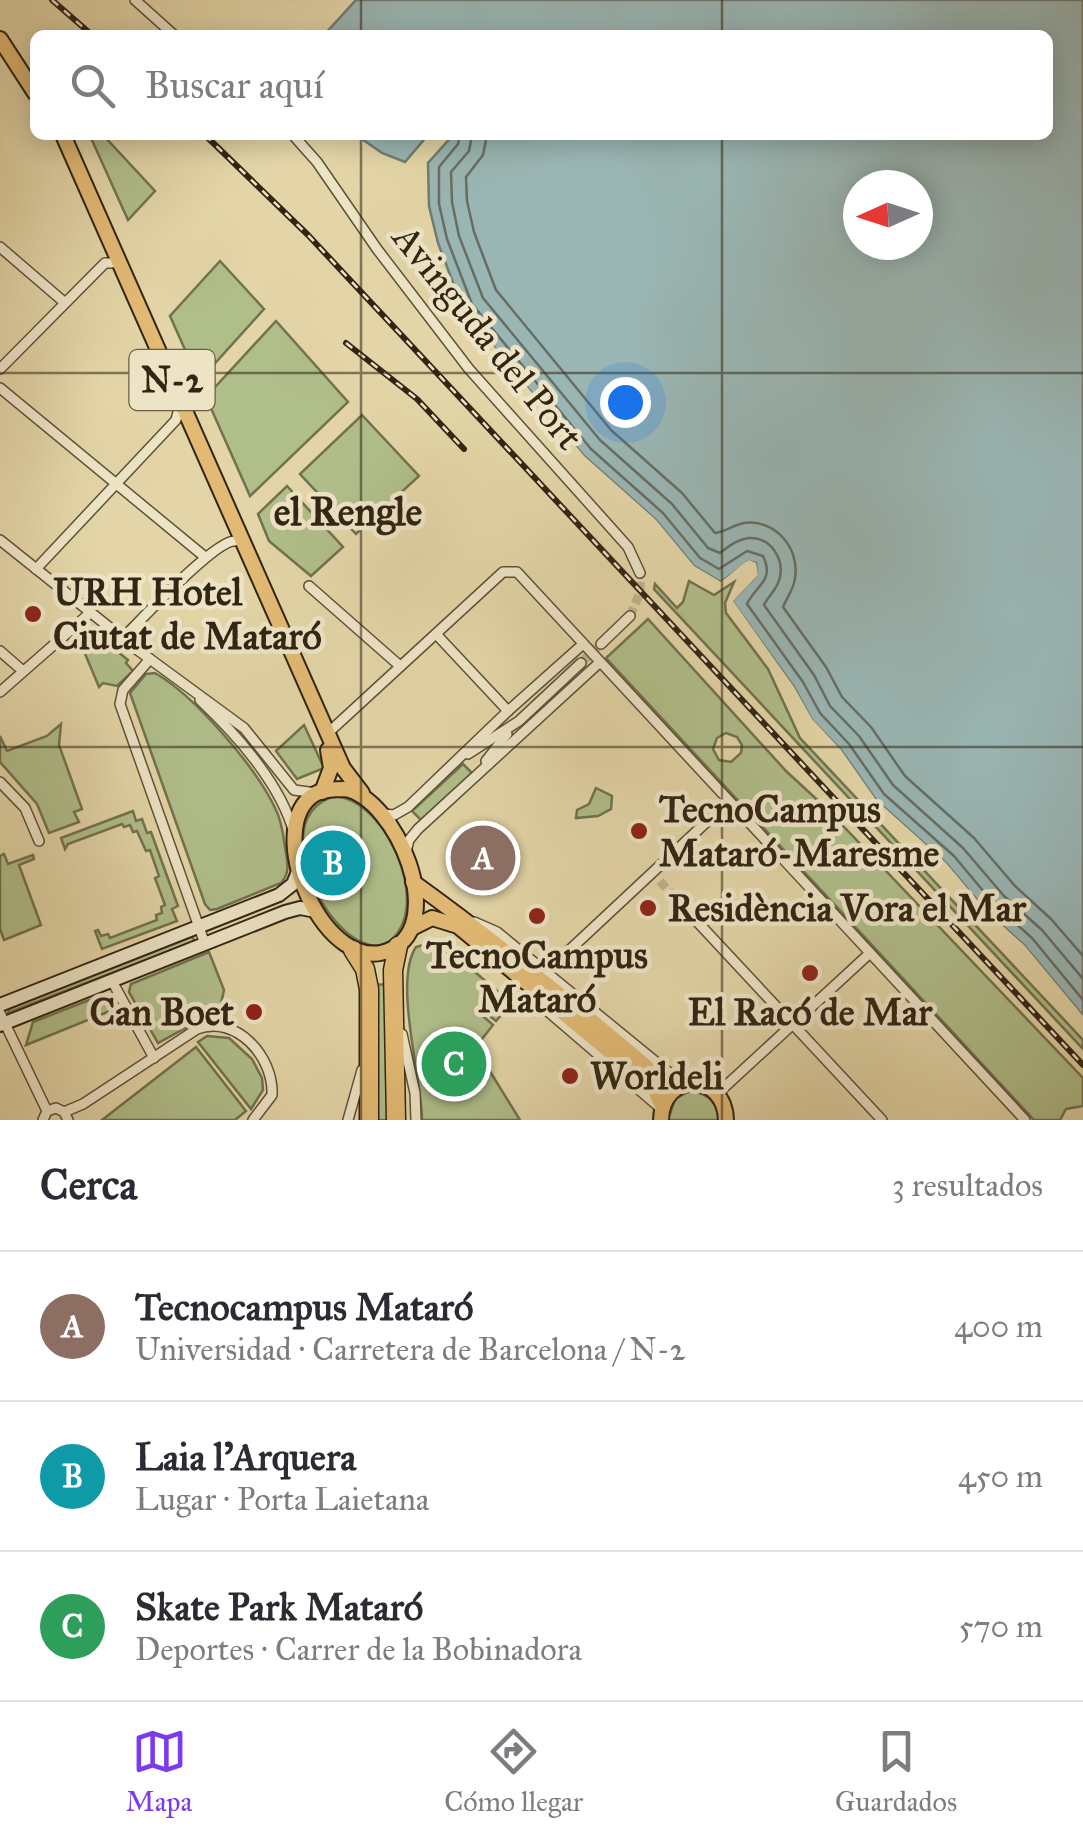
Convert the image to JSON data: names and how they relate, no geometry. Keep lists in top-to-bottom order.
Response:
{
  "streets": {
    "main road": ["N-2"],
    "street": ["Avinguda del Port"]
  },
  "districts": ["el Rengle"],
  "places": [
    "URH Hotel Ciutat de Mataró",
    "TecnoCampus Mataró-Maresme",
    "Residència Vora el Mar",
    "TecnoCampus Mataró",
    "El Racó de Mar",
    "Can Boet",
    "Worldeli"
  ],
  "north": "left",
  "page": {
    "search": "Buscar aquí",
    "pins": ["A", "B", "C"],
    "heading": ["Cerca", "3 resultados"],
    "list": [
      {
        "mark": "A",
        "name": "Tecnocampus Mataró",
        "note": "Universidad · Carretera de Barcelona / N-2",
        "value": "400 m"
      },
      {
        "mark": "B",
        "name": "Laia l'Arquera",
        "note": "Lugar · Porta Laietana",
        "value": "450 m"
      },
      {
        "mark": "C",
        "name": "Skate Park Mataró",
        "note": "Deportes · Carrer de la Bobinadora",
        "value": "570 m"
      }
    ],
    "nav": ["Mapa", "Cómo llegar", "Guardados"]
  }
}
